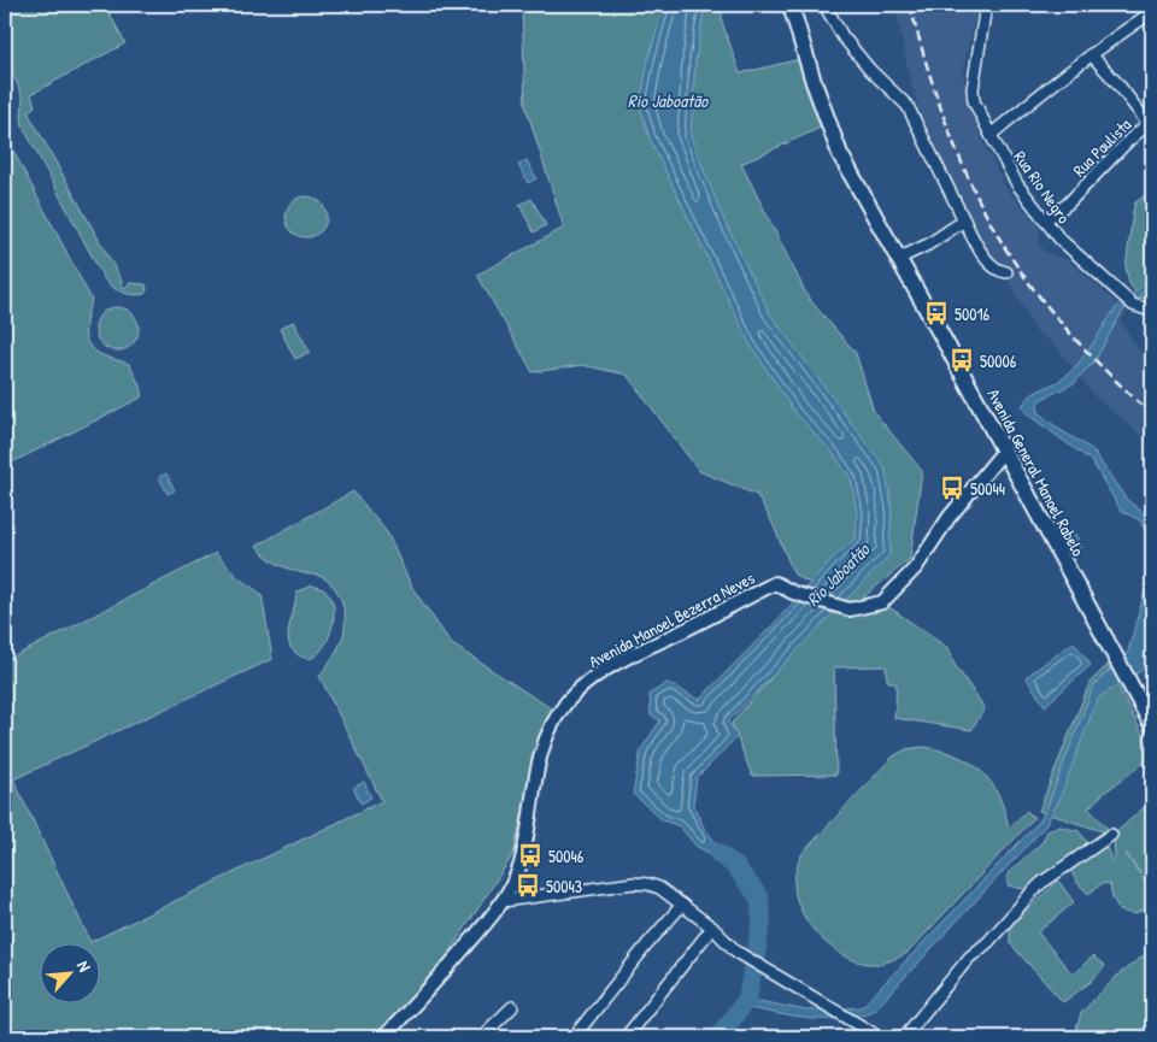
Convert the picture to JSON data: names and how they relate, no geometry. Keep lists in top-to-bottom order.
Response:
{
  "streets": {
    "main road": ["Avenida General Manoel Rabelo"],
    "street": ["Rua Paulista", "Rua Rio Negro", "Avenida Manoel Bezerra Neves"]
  },
  "crossings": [
    ["Rua Paulista", "Rua Rio Negro"],
    ["Avenida General Manoel Rabelo", "Avenida Manoel Bezerra Neves"]
  ],
  "water": ["Rio Jaboatão"],
  "places": {
    "bus stop": [
      "50016",
      "50006",
      "50044",
      "50046",
      "50043"
    ]
  },
  "north": "top right"
}
